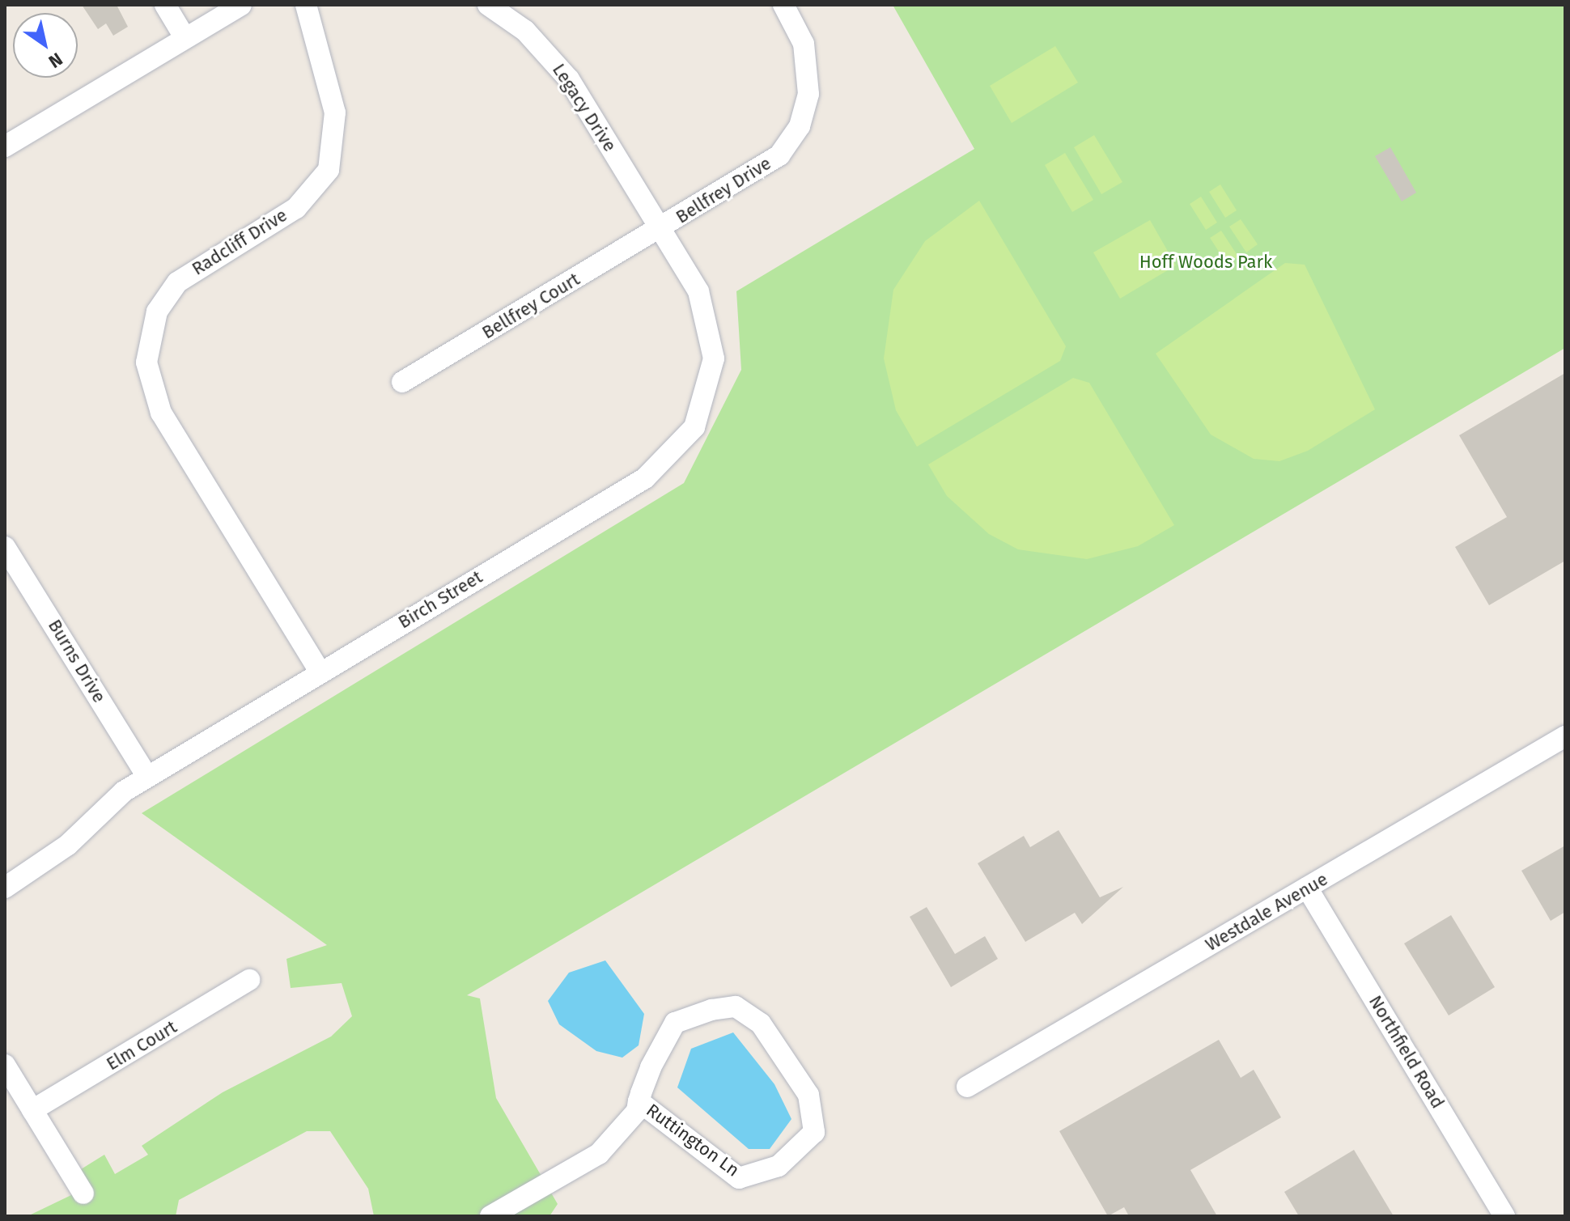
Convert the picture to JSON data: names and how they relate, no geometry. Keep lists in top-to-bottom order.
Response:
{
  "streets": {
    "street": [
      "Legacy Drive",
      "Bellfrey Drive",
      "Radcliff Drive",
      "Bellfrey Court",
      "Birch Street",
      "Burns Drive",
      "Westdale Avenue",
      "Elm Court",
      "Northfield Road",
      "Ruttington Ln"
    ]
  },
  "crossings": [
    ["Legacy Drive", "Bellfrey Drive"],
    ["Legacy Drive", "Bellfrey Court"],
    ["Legacy Drive", "Birch Street"],
    ["Bellfrey Drive", "Bellfrey Court"],
    ["Bellfrey Drive", "Birch Street"],
    ["Radcliff Drive", "Birch Street"],
    ["Bellfrey Court", "Birch Street"],
    ["Birch Street", "Burns Drive"],
    ["Westdale Avenue", "Northfield Road"]
  ],
  "parks": ["Hoff Woods Park"],
  "north": "bottom right"
}
